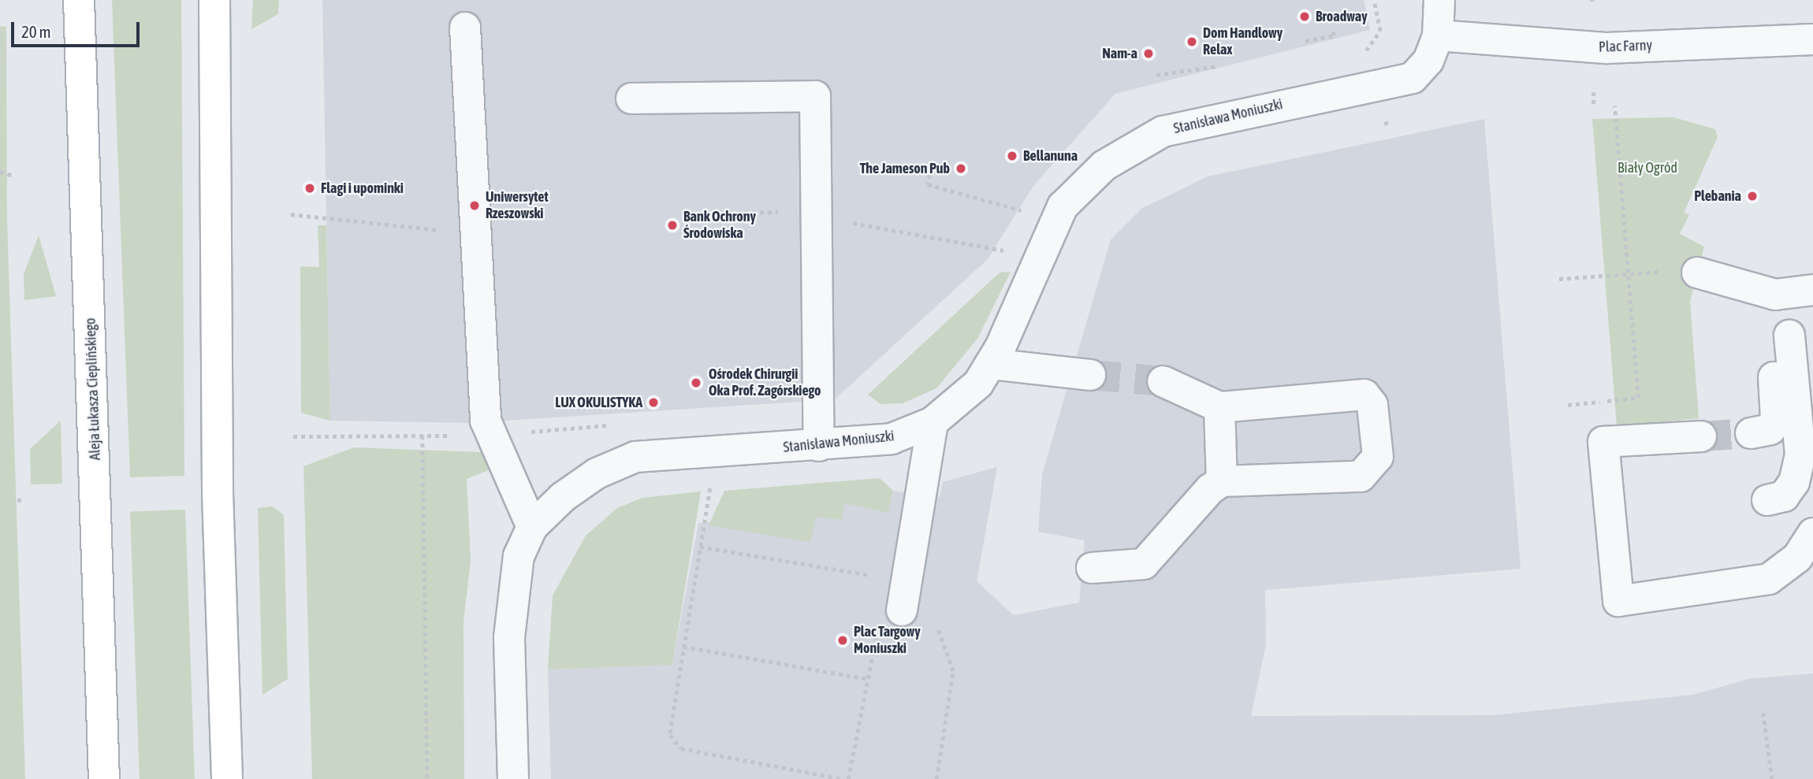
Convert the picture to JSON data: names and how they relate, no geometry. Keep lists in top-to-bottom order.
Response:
{
  "streets": {
    "main road": ["Aleja Łukasza Cieplińskiego"],
    "street": ["Plac Farny", "Stanisława Moniuszki"]
  },
  "crossings": [
    ["Plac Farny", "Stanisława Moniuszki"]
  ],
  "parks": ["Biały Ogród"],
  "places": [
    "Broadway",
    "Dom Handlowy Relax",
    "Nam-a",
    "Bellanuna",
    "The Jameson Pub",
    "Flagi i upominki",
    "Plebania",
    "Uniwersytet Rzeszowski",
    "Bank Ochrony Środowiska",
    "Ośrodek Chirurgii Oka Prof. Zagórskiego",
    "LUX OKULISTYKA",
    "Plac Targowy Moniuszki"
  ],
  "scale_bar": "20 m"
}
